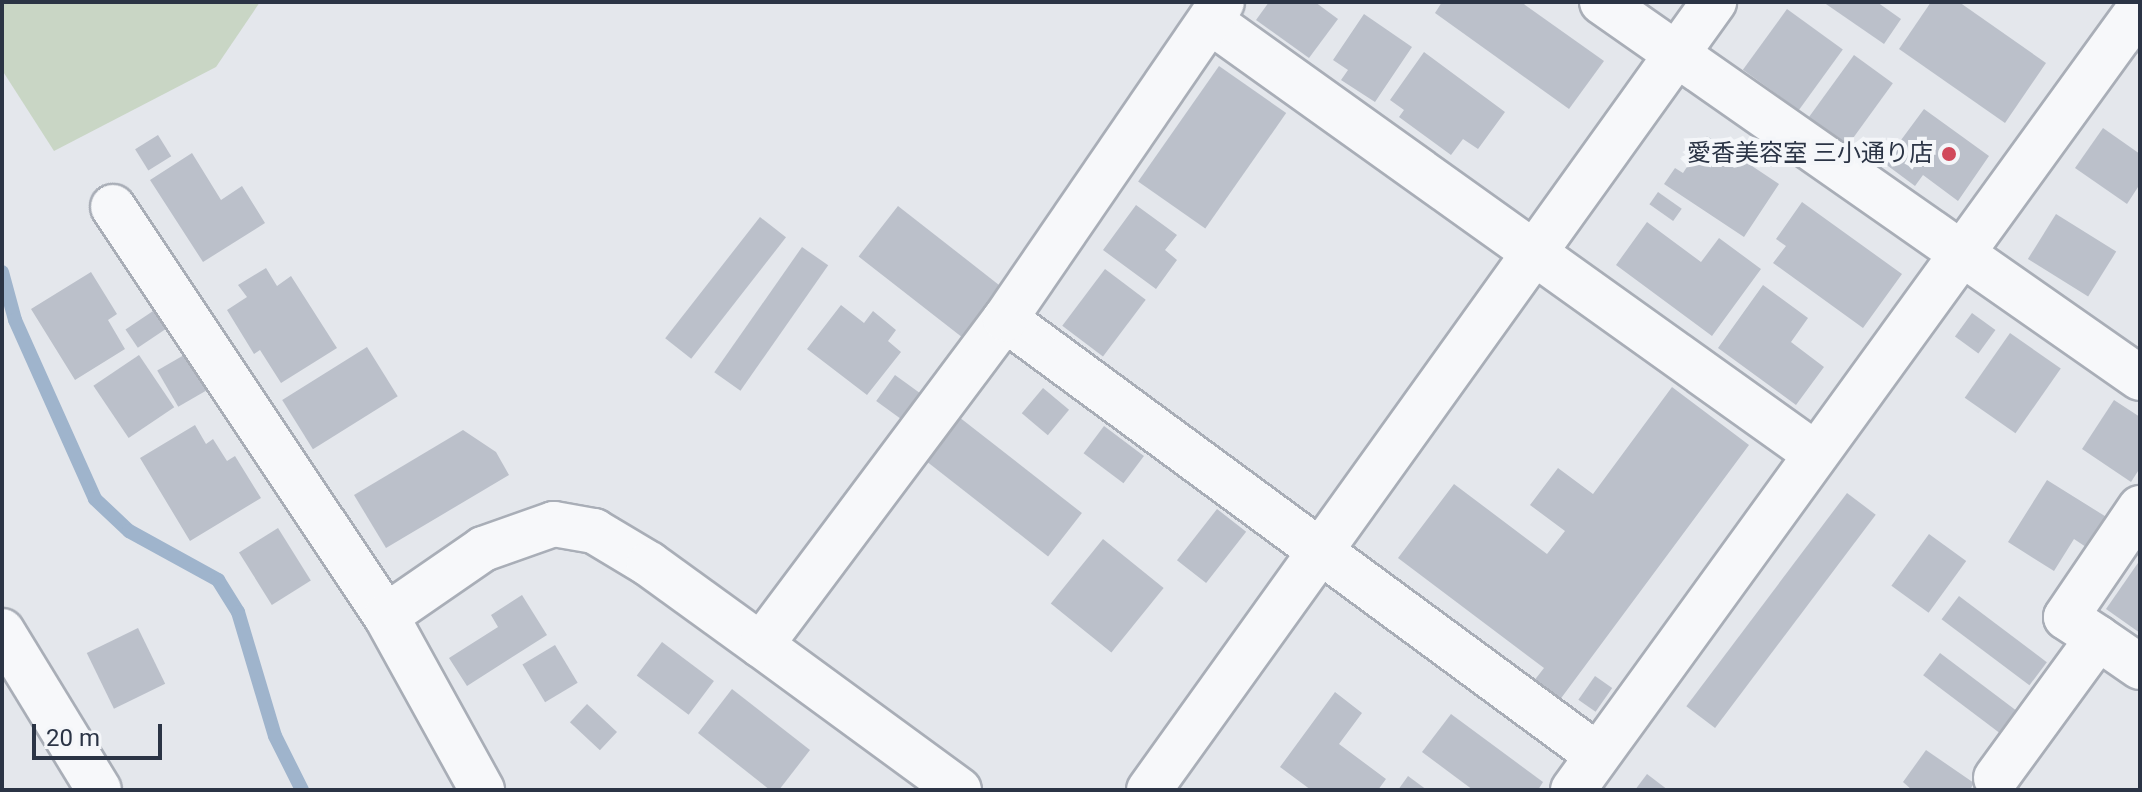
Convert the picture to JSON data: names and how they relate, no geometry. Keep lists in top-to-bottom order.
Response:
{
  "places": ["愛香美容室 三小通り店"],
  "scale_bar": "20 m"
}
